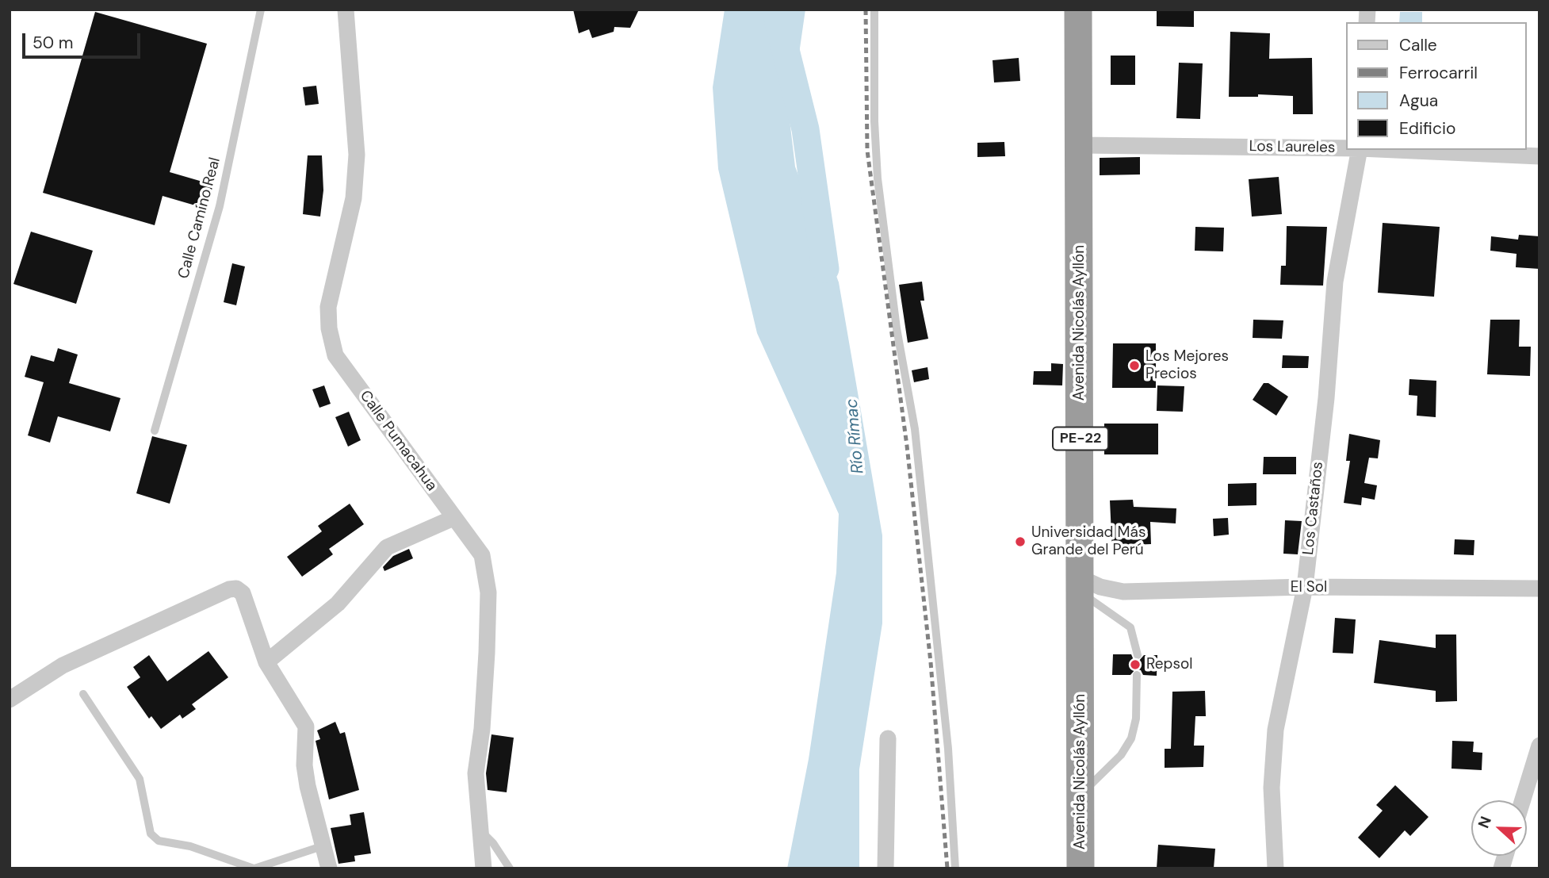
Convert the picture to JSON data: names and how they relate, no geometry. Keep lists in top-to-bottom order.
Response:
{
  "streets": {
    "highway": ["Avenida Nicolás Ayllón", "PE-22"],
    "street": [
      "Los Laureles",
      "Calle Pumacahua",
      "Los Castaños",
      "El Sol"
    ],
    "lane": ["Calle Camino Real"]
  },
  "crossings": [
    ["Los Laureles", "Avenida Nicolás Ayllón"],
    ["Avenida Nicolás Ayllón", "El Sol"],
    ["Los Castaños", "El Sol"]
  ],
  "water": ["Río Rímac"],
  "places": ["Los Mejores Precios", "Universidad Más Grande del Perú", "Repsol"],
  "legend": [
    "Calle",
    "Ferrocarril",
    "Agua",
    "Edificio"
  ],
  "scale_bar": "50 m",
  "north": "left"
}
